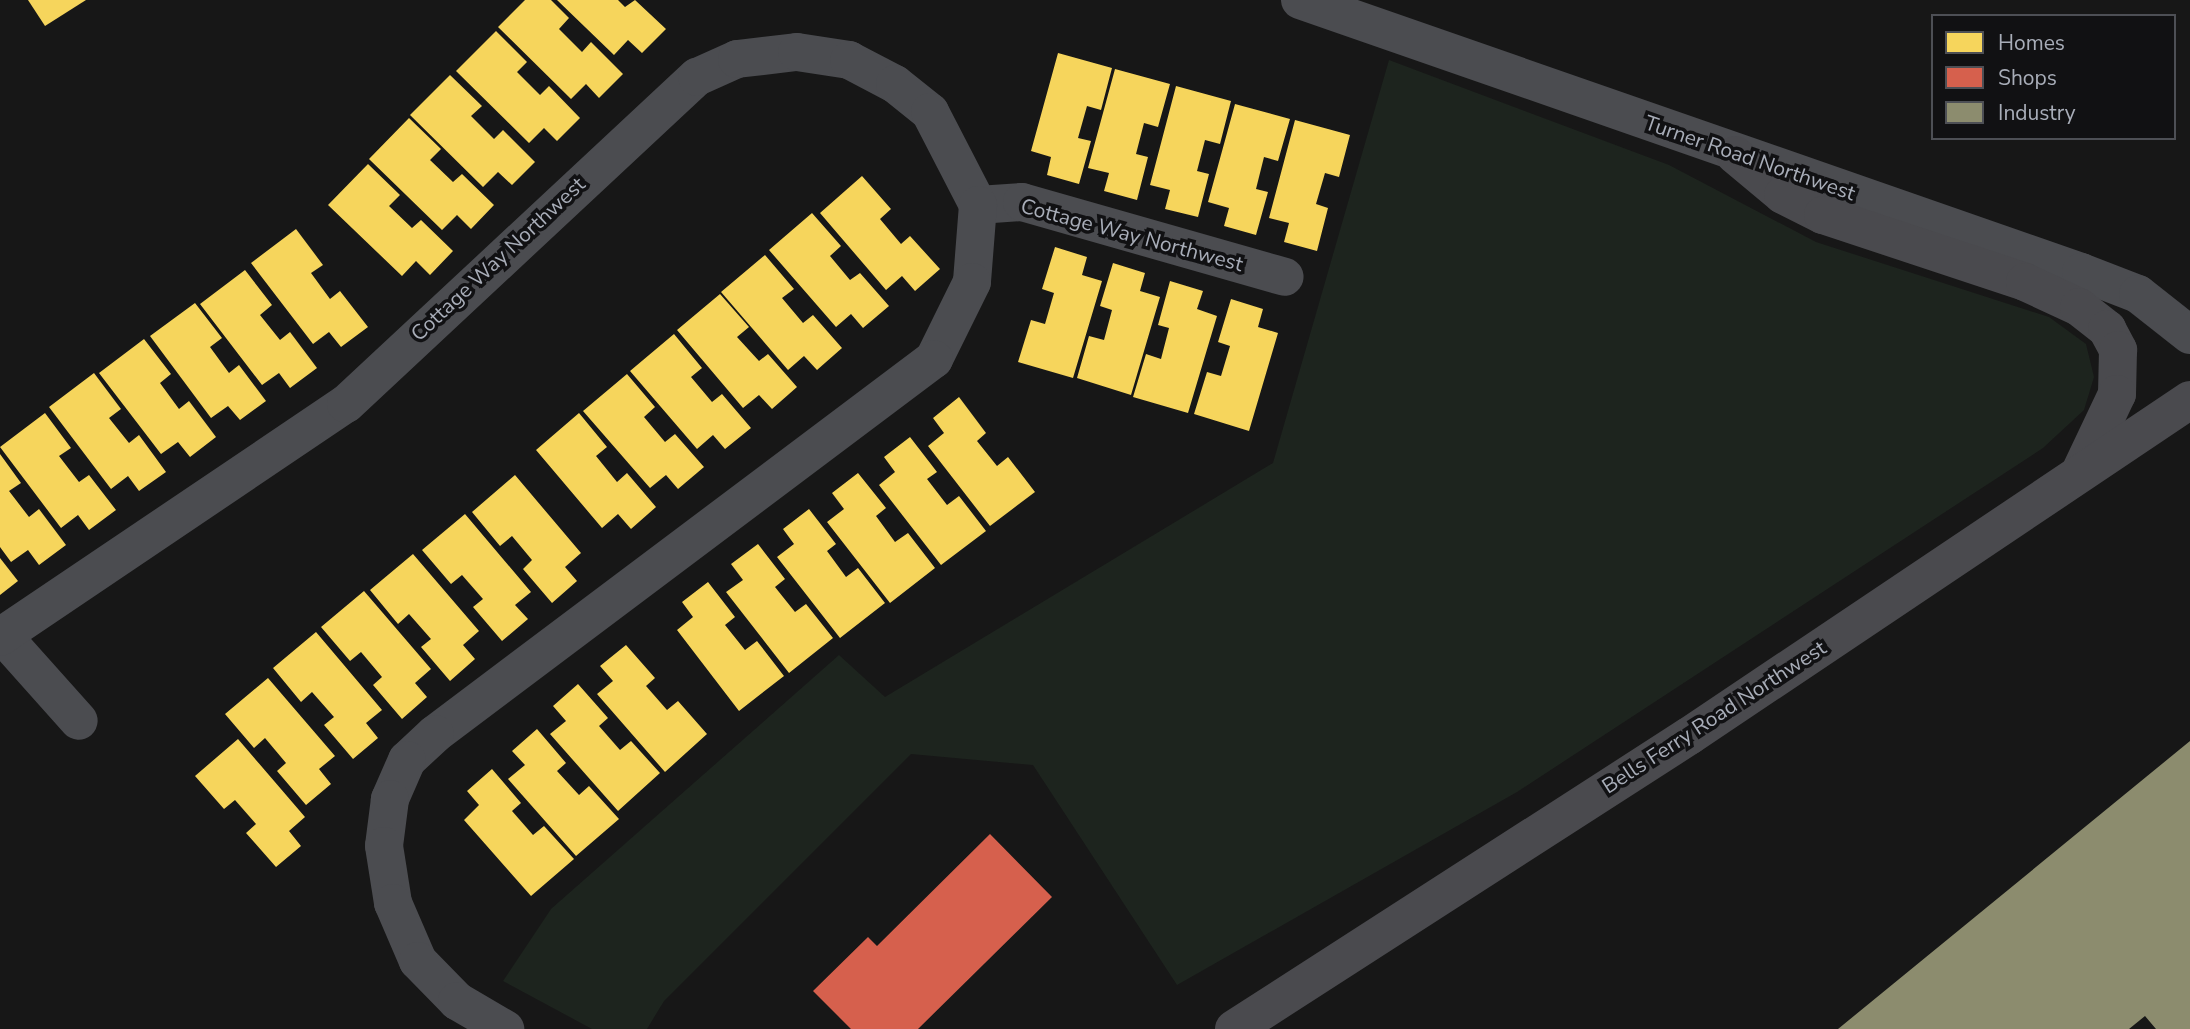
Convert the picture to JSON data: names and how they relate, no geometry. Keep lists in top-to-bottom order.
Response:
{
  "streets": {
    "main road": ["Bells Ferry Road Northwest"],
    "street": ["Turner Road Northwest", "Cottage Way Northwest"]
  },
  "legend": ["Homes", "Shops", "Industry"]
}
